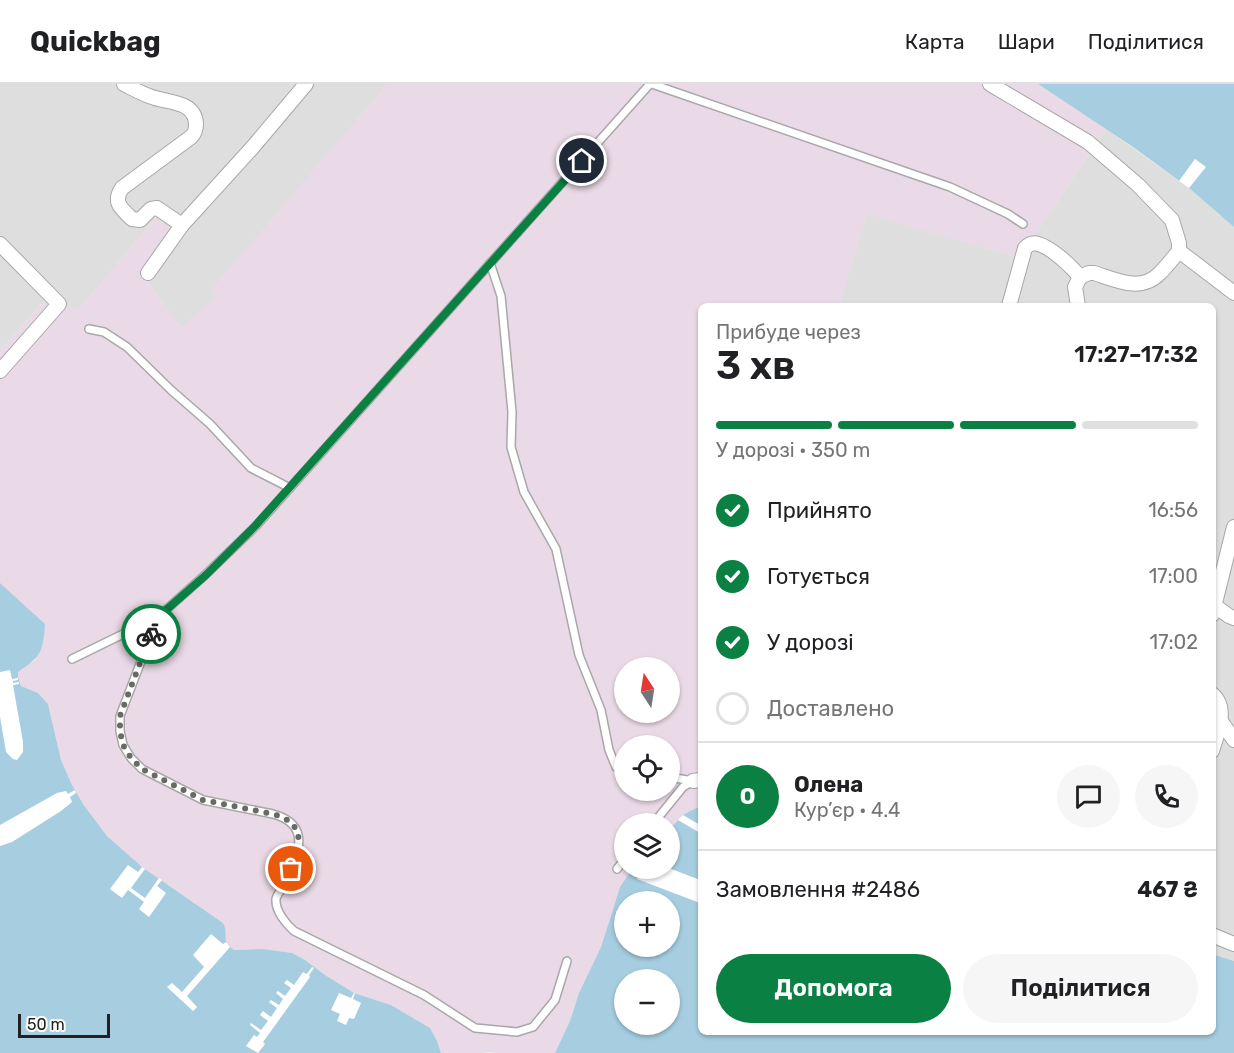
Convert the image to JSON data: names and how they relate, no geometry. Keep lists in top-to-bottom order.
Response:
{
  "scale_bar": "50 m",
  "north": "top",
  "page": {
    "header": "Quickbag",
    "nav": ["Карта", "Шари", "Поділитися"],
    "heading": ["3 хв", "Прибуде через", "17:27–17:32"],
    "panel": [
      "Олена",
      "Кур’єр · 4.4",
      "Замовлення #2486",
      "467 ₴"
    ],
    "bar": "У дорозі · 350 m",
    "list": [
      ["Прийнято", "16:56"],
      ["Готується", "17:00"],
      ["У дорозі", "17:02"],
      "Доставлено"
    ],
    "map_buttons": ["+", "−"],
    "round": "О",
    "buttons": ["Допомога", "Поділитися"],
    "scale": "50 m"
  }
}
